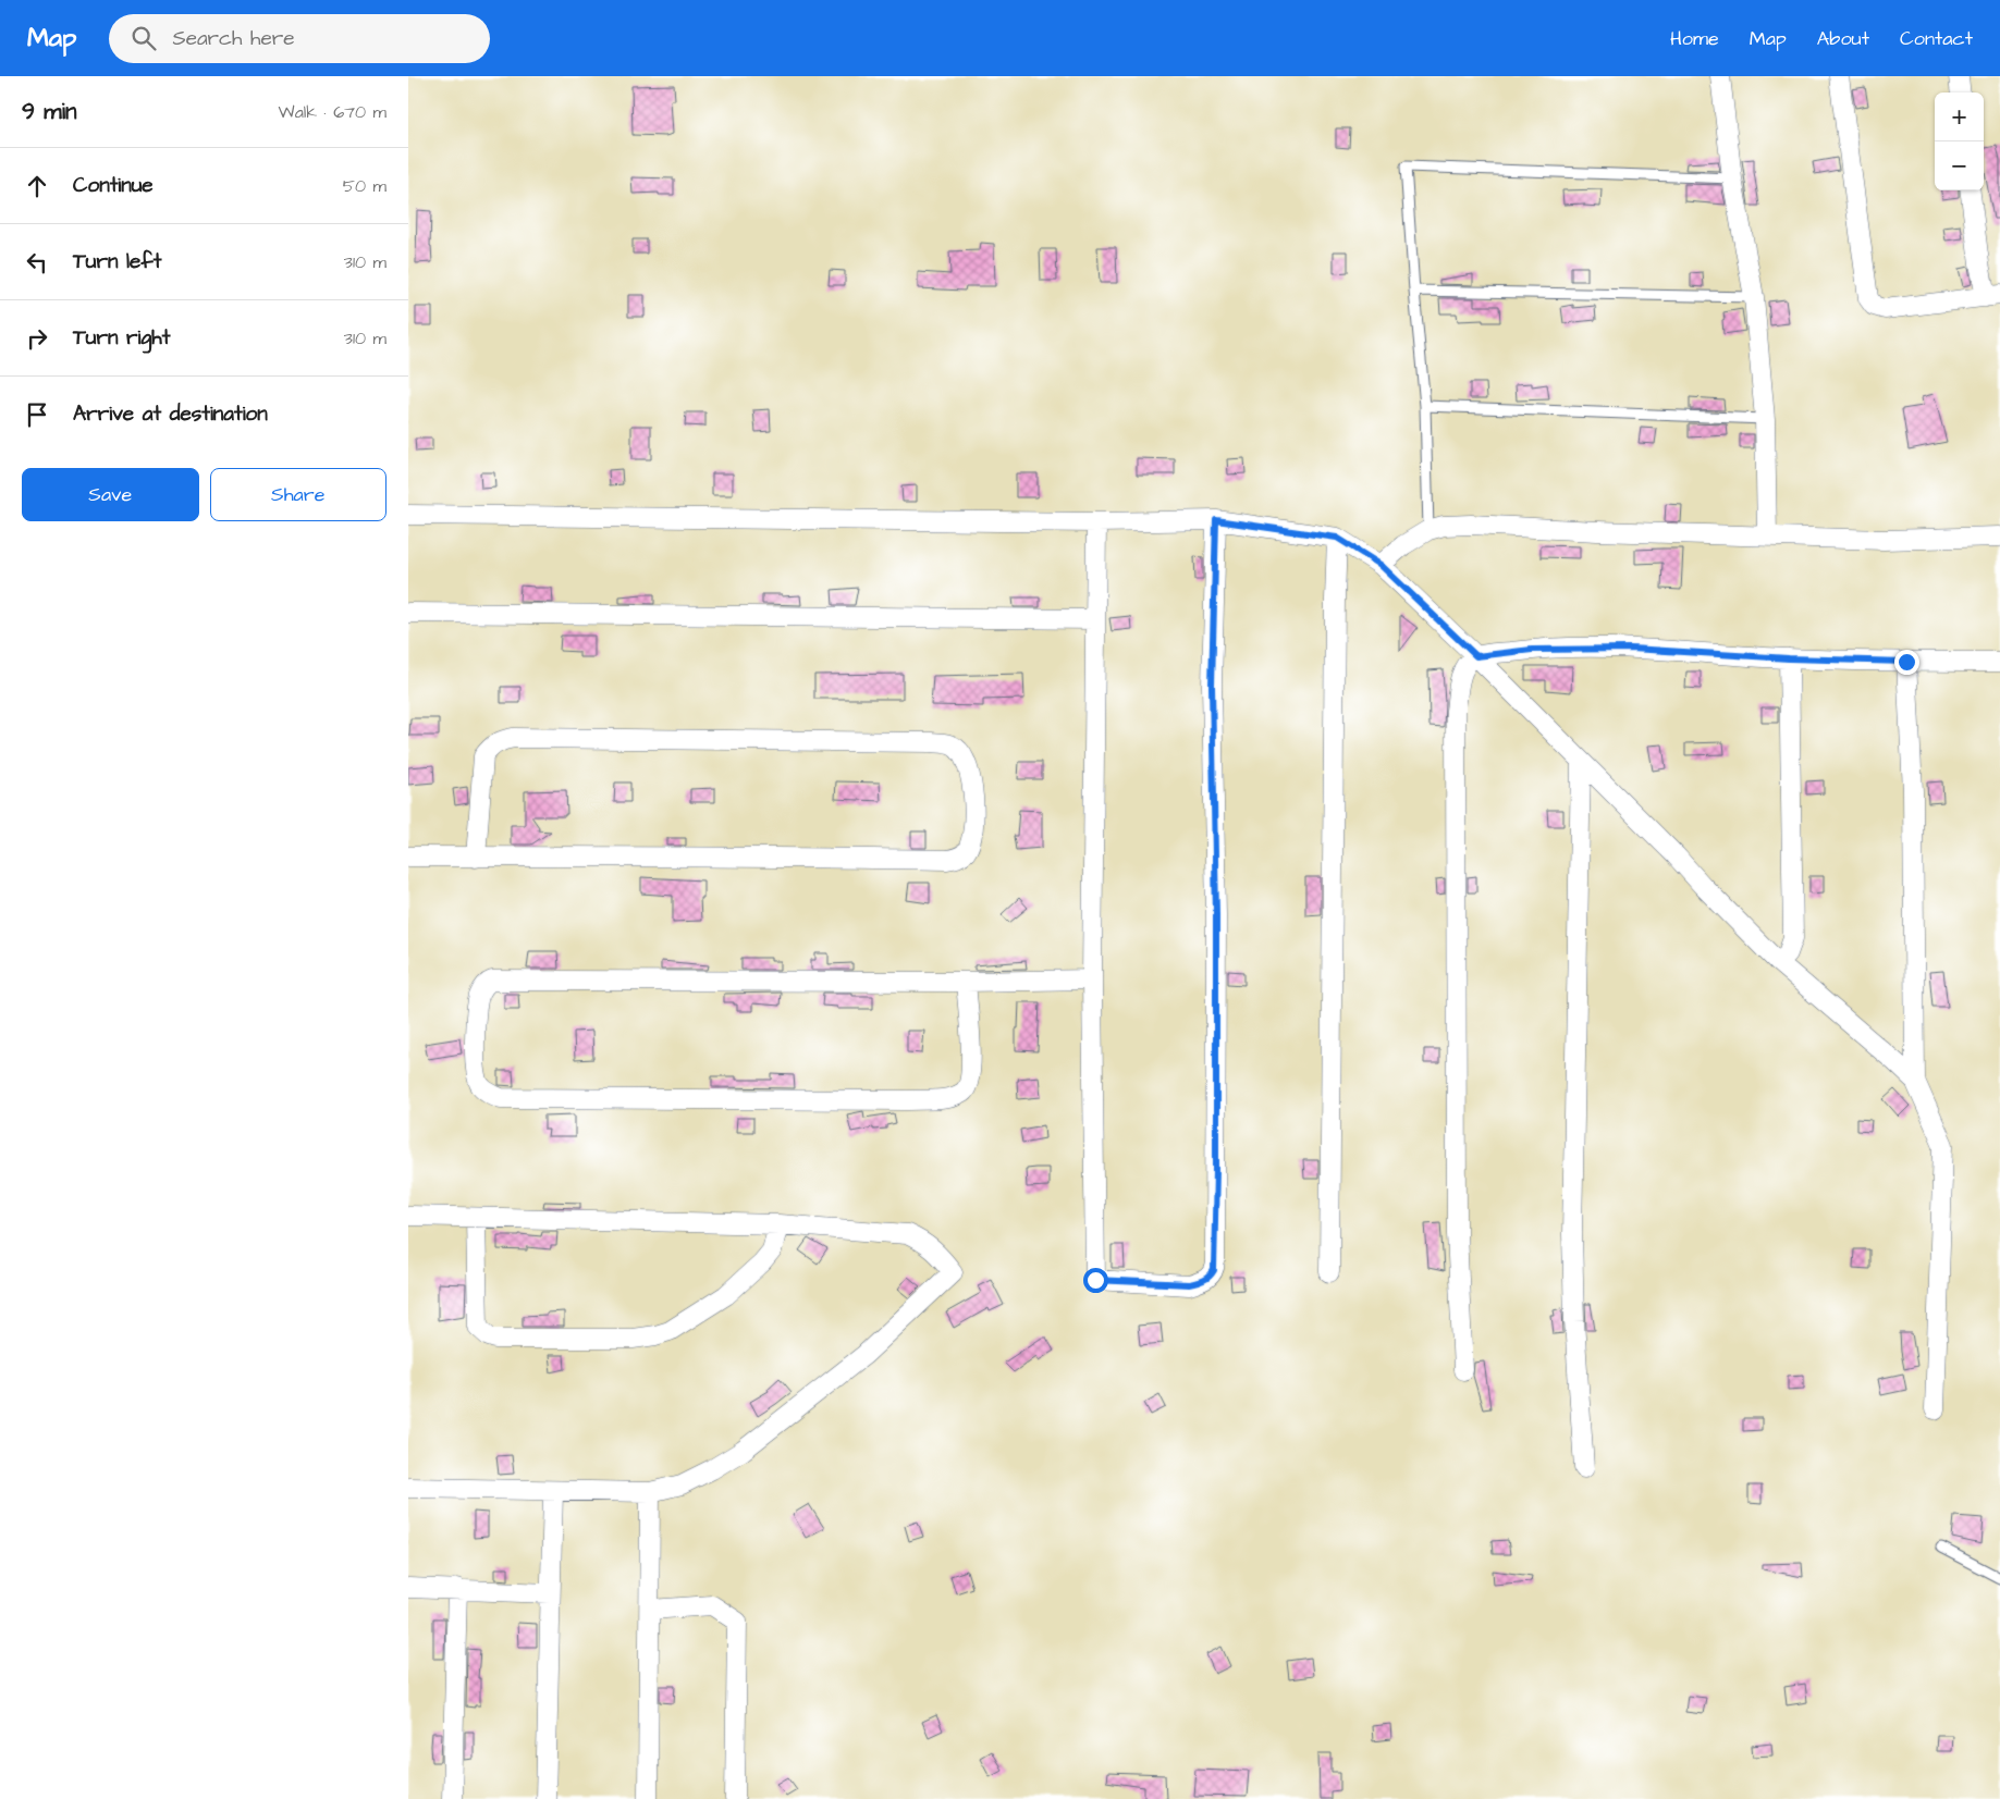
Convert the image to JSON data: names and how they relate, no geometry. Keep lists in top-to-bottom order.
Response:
{
  "page": {
    "header": "Map",
    "search": "Search here",
    "nav": [
      "Home",
      "Map",
      "About",
      "Contact"
    ],
    "heading": ["9 min", "Walk · 670 m"],
    "map_buttons": ["+", "−"],
    "list": [
      ["Continue", "50 m"],
      ["Turn left", "310 m"],
      ["Turn right", "310 m"],
      "Arrive at destination"
    ],
    "buttons": ["Save", "Share"]
  }
}
